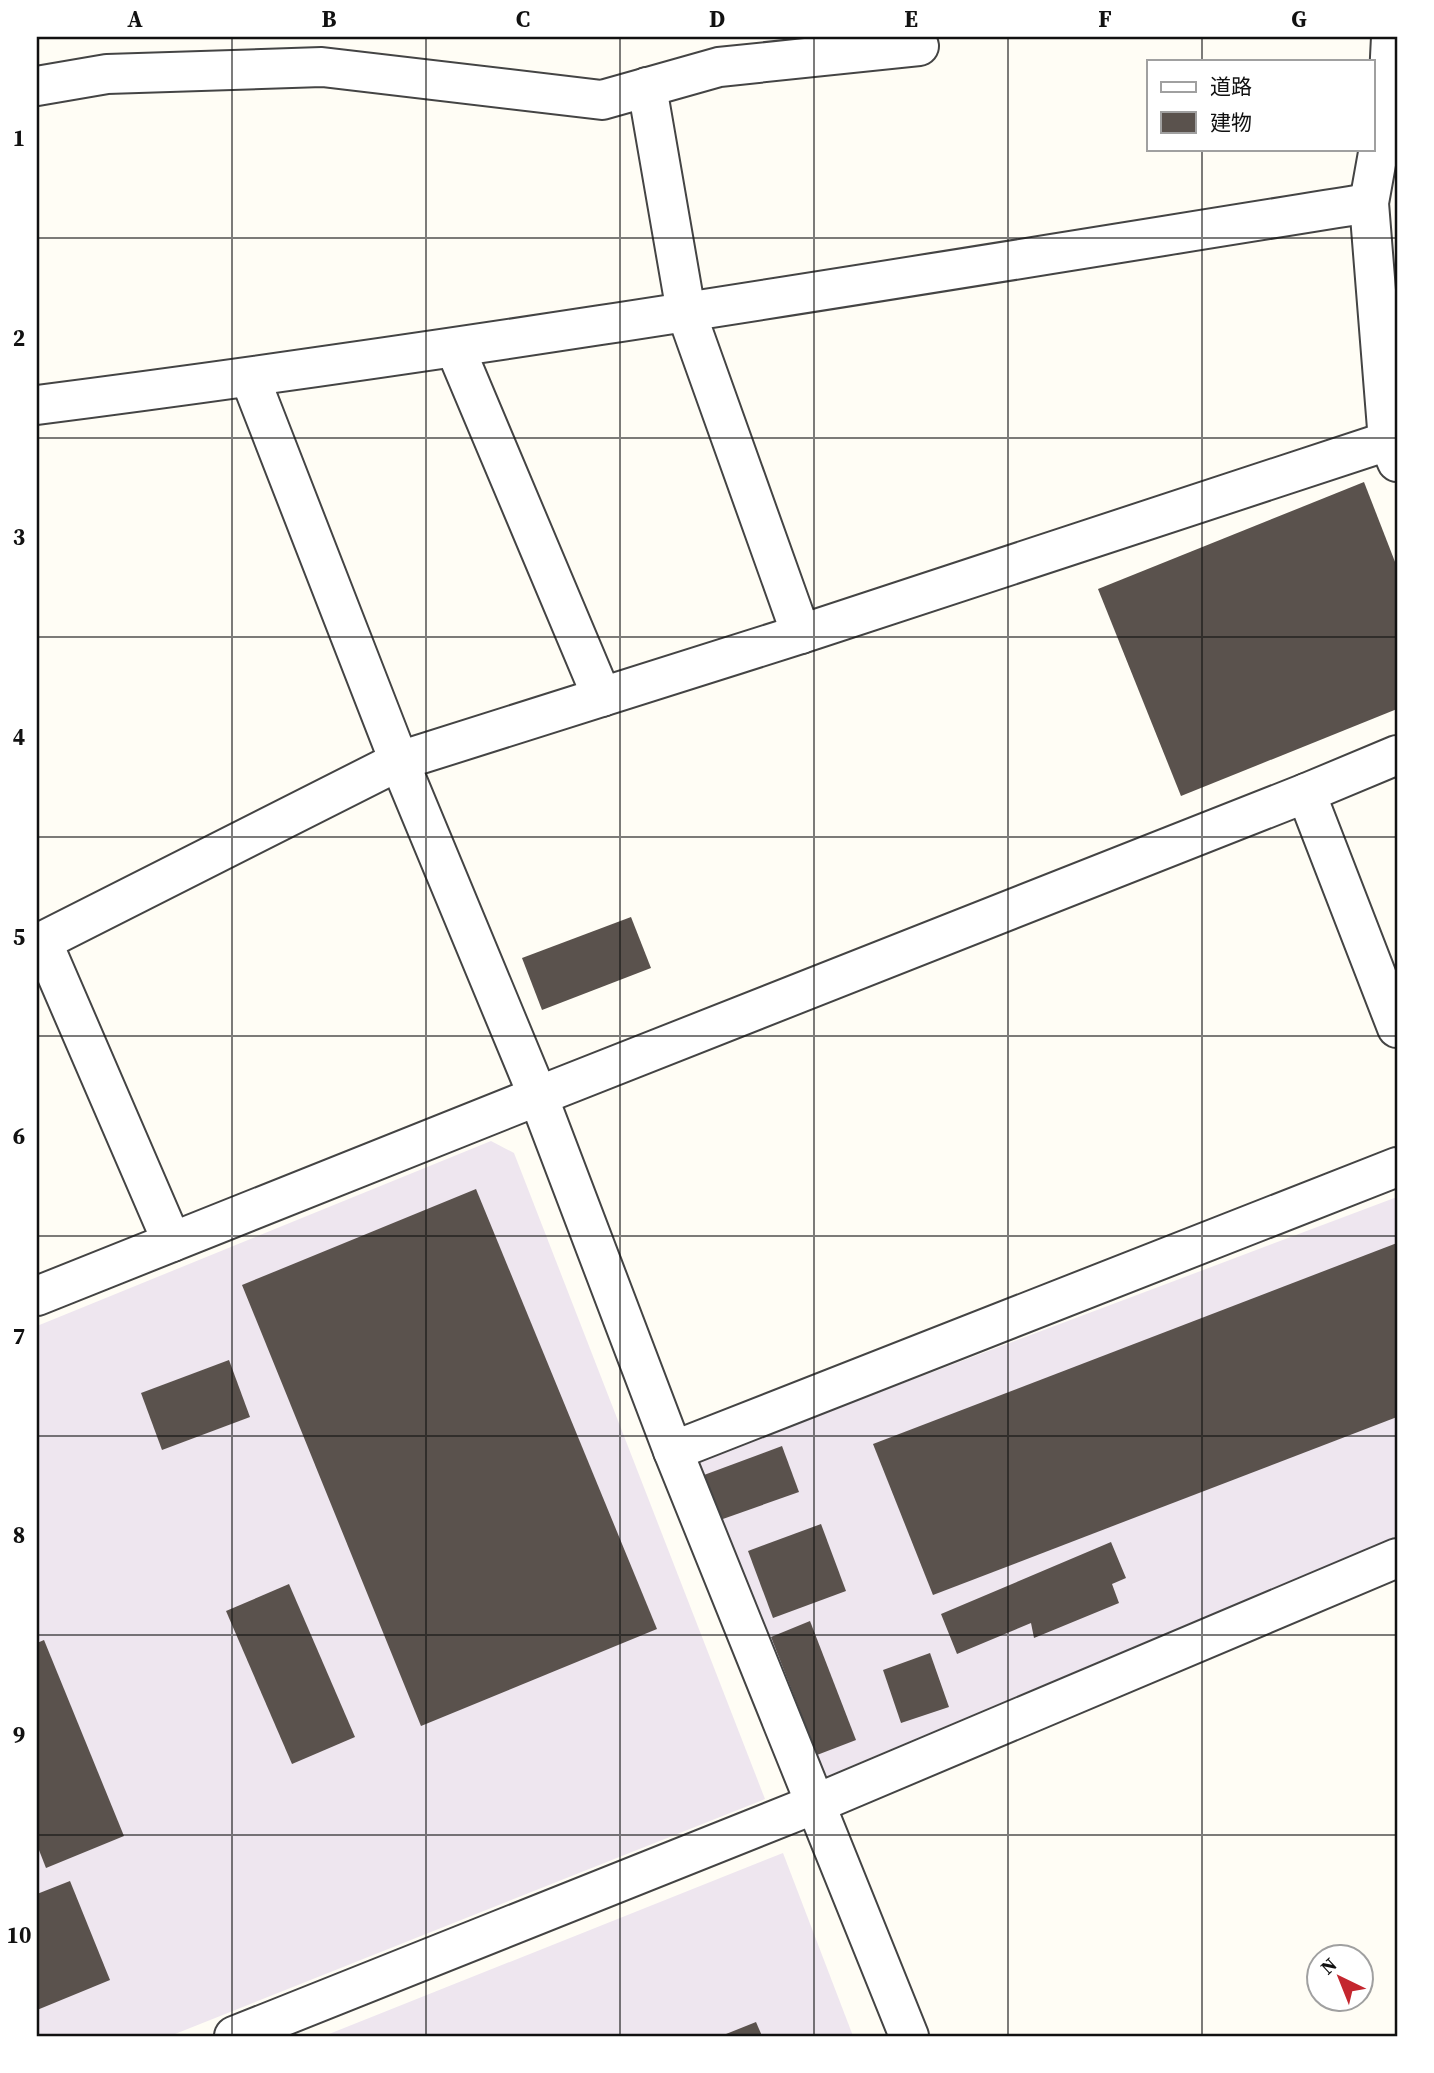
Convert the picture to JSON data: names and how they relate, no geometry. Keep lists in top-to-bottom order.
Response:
{
  "legend": ["道路", "建物"],
  "north": "top left",
  "grid": {
    "columns": [
      "A",
      "B",
      "C",
      "D",
      "E",
      "F",
      "G"
    ],
    "rows": [
      "1",
      "2",
      "3",
      "4",
      "5",
      "6",
      "7",
      "8",
      "9",
      "10"
    ]
  }
}
